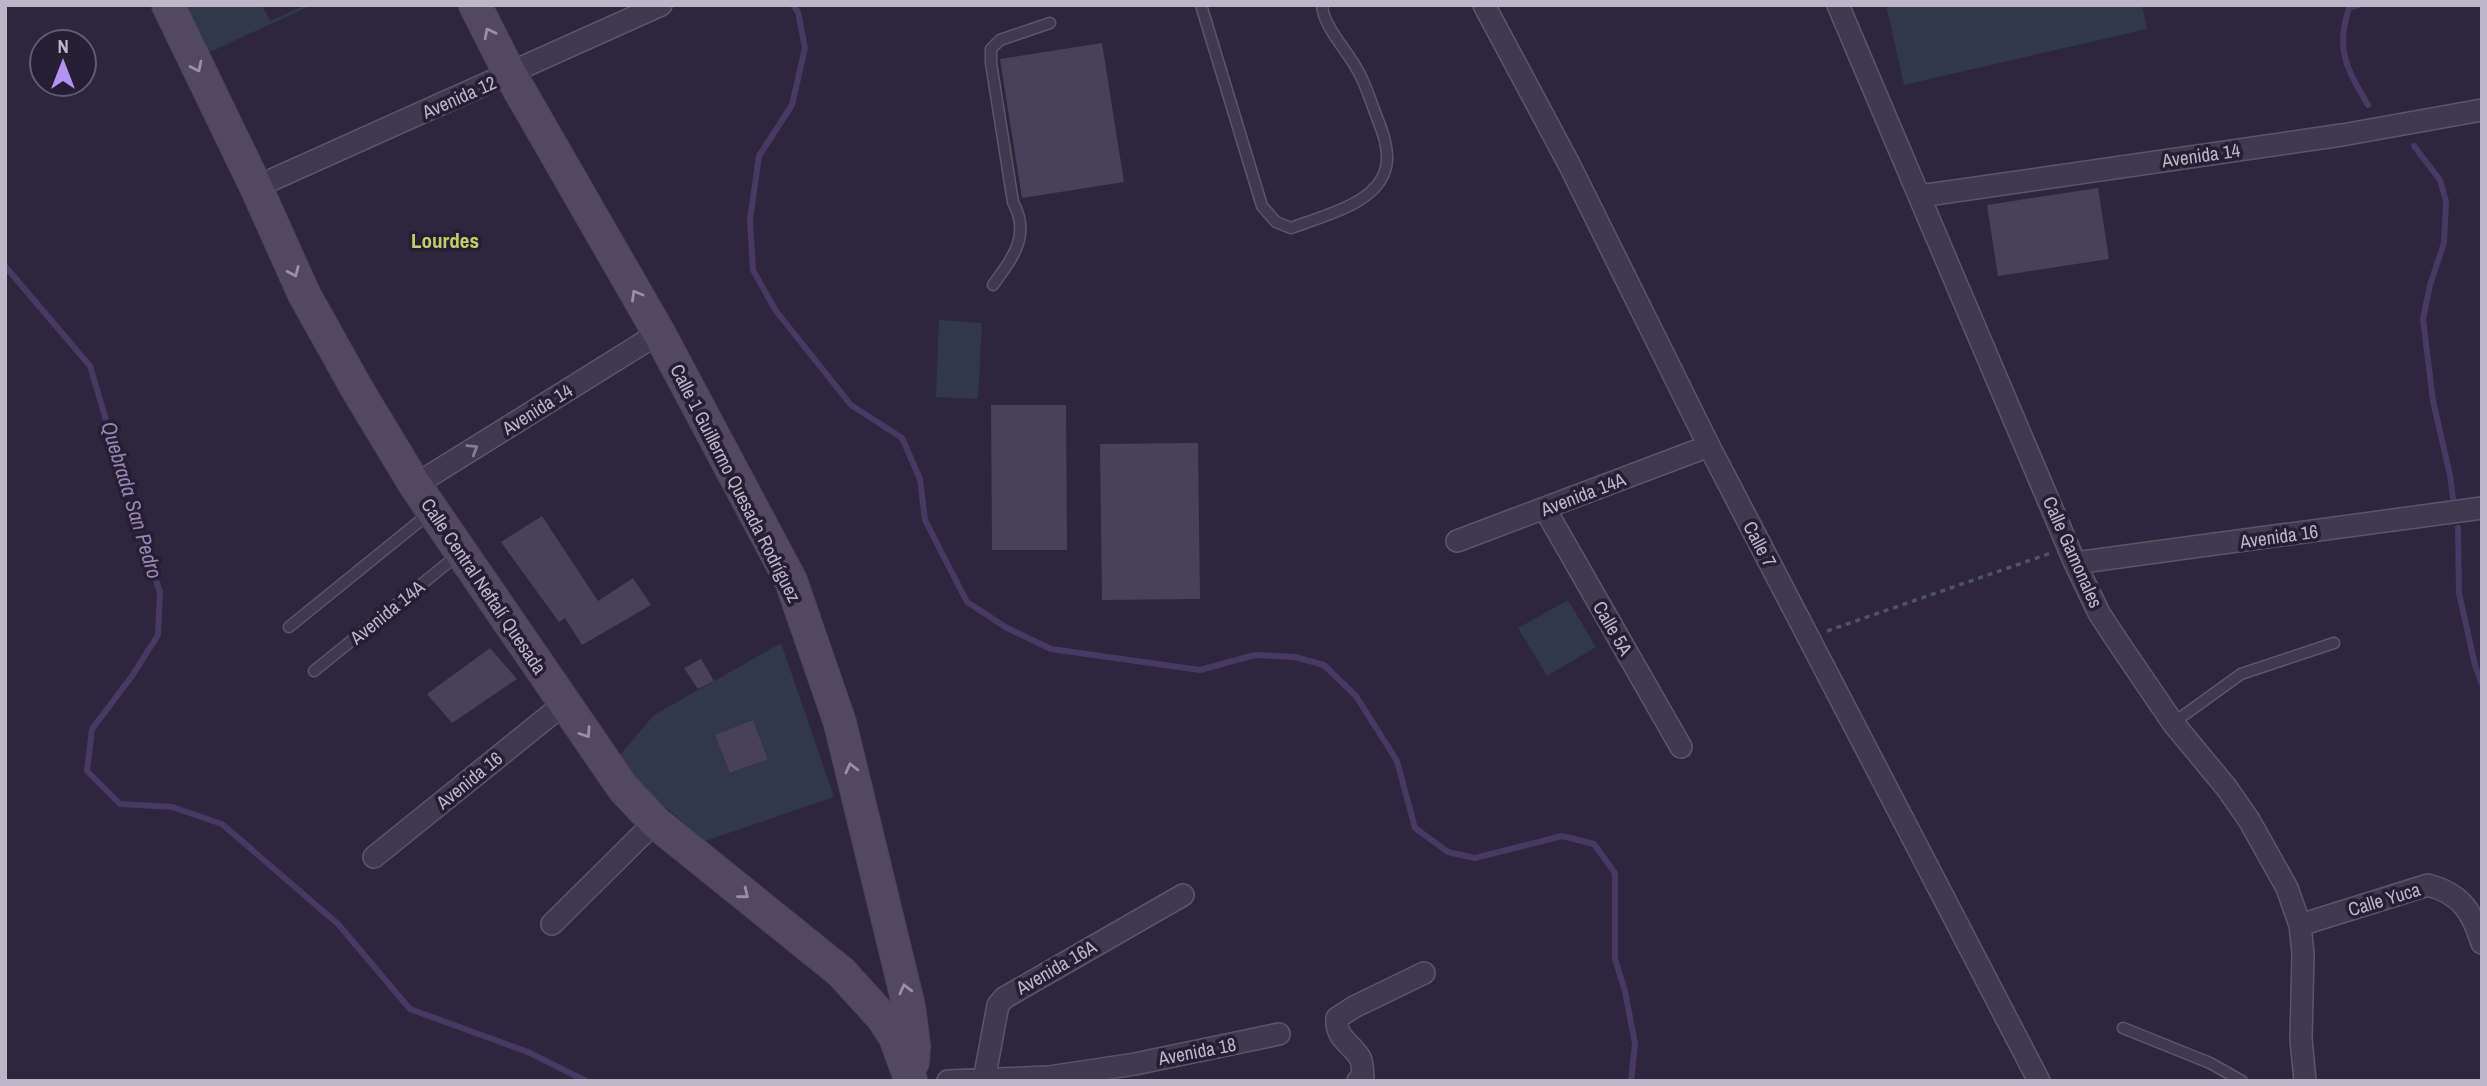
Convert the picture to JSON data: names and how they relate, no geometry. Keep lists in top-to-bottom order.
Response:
{
  "streets": {
    "main road": ["Calle 1 Guillermo Quesada Rodríguez", "Calle Central Neftalí Quesada"],
    "street": [
      "Avenida 12",
      "Avenida 14",
      "Avenida 14A",
      "Avenida 16",
      "Calle 7",
      "Calle Gamonales",
      "Calle 5A",
      "Calle Yuca",
      "Avenida 16A",
      "Avenida 18"
    ]
  },
  "crossings": [
    ["Avenida 12", "Calle 1 Guillermo Quesada Rodríguez"],
    ["Avenida 12", "Calle Central Neftalí Quesada"],
    ["Avenida 14", "Calle 1 Guillermo Quesada Rodríguez"],
    ["Avenida 14", "Calle Gamonales"],
    ["Avenida 14", "Calle Central Neftalí Quesada"],
    ["Calle 1 Guillermo Quesada Rodríguez", "Calle Central Neftalí Quesada"],
    ["Avenida 14A", "Calle 7"],
    ["Avenida 14A", "Calle Central Neftalí Quesada"],
    ["Avenida 14A", "Calle 5A"],
    ["Avenida 16", "Calle Gamonales"],
    ["Avenida 16", "Calle Central Neftalí Quesada"],
    ["Calle Gamonales", "Calle Yuca"],
    ["Avenida 16A", "Avenida 18"]
  ],
  "one_way": ["Calle 1 Guillermo Quesada Rodríguez", "Calle Central Neftalí Quesada"],
  "districts": ["Lourdes"],
  "water": ["Quebrada San Pedro"],
  "north": "top"
}
